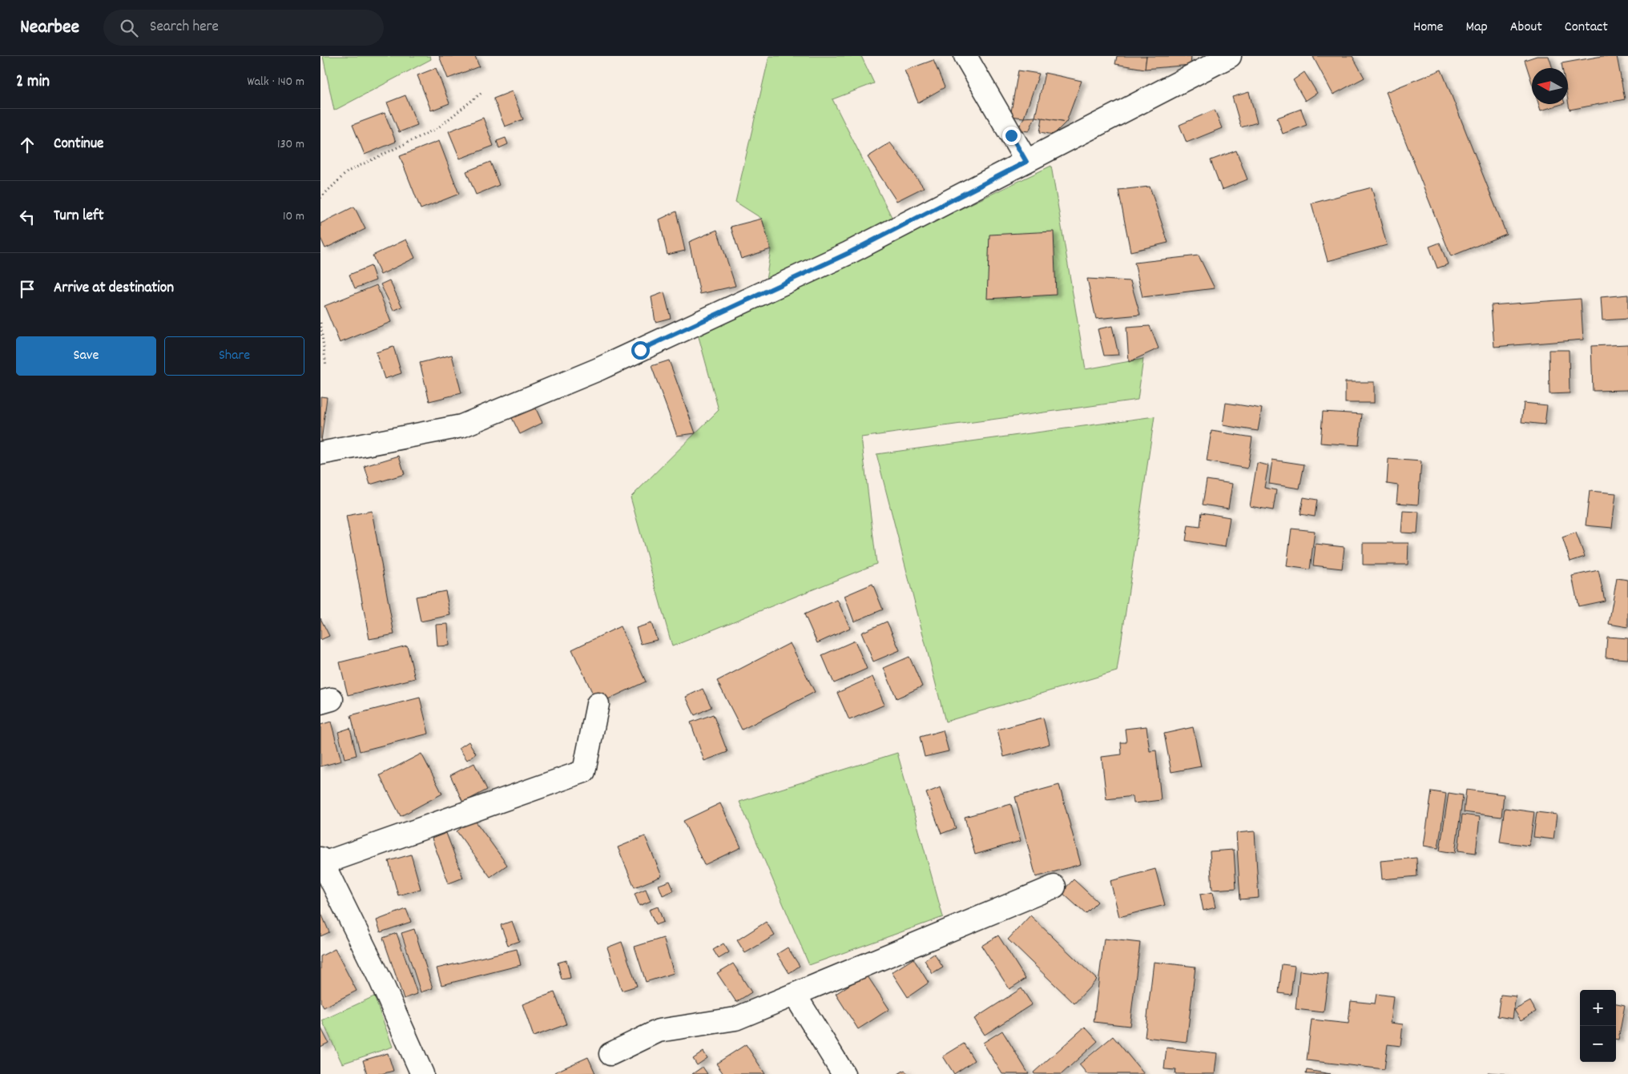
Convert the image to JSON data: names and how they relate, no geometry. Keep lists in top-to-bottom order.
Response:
{
  "north": "left",
  "page": {
    "header": "Nearbee",
    "search": "Search here",
    "nav": [
      "Home",
      "Map",
      "About",
      "Contact"
    ],
    "heading": ["2 min", "Walk · 140 m"],
    "list": [
      ["Continue", "130 m"],
      ["Turn left", "10 m"],
      "Arrive at destination"
    ],
    "buttons": ["Save", "Share"],
    "map_buttons": ["+", "−"]
  }
}
